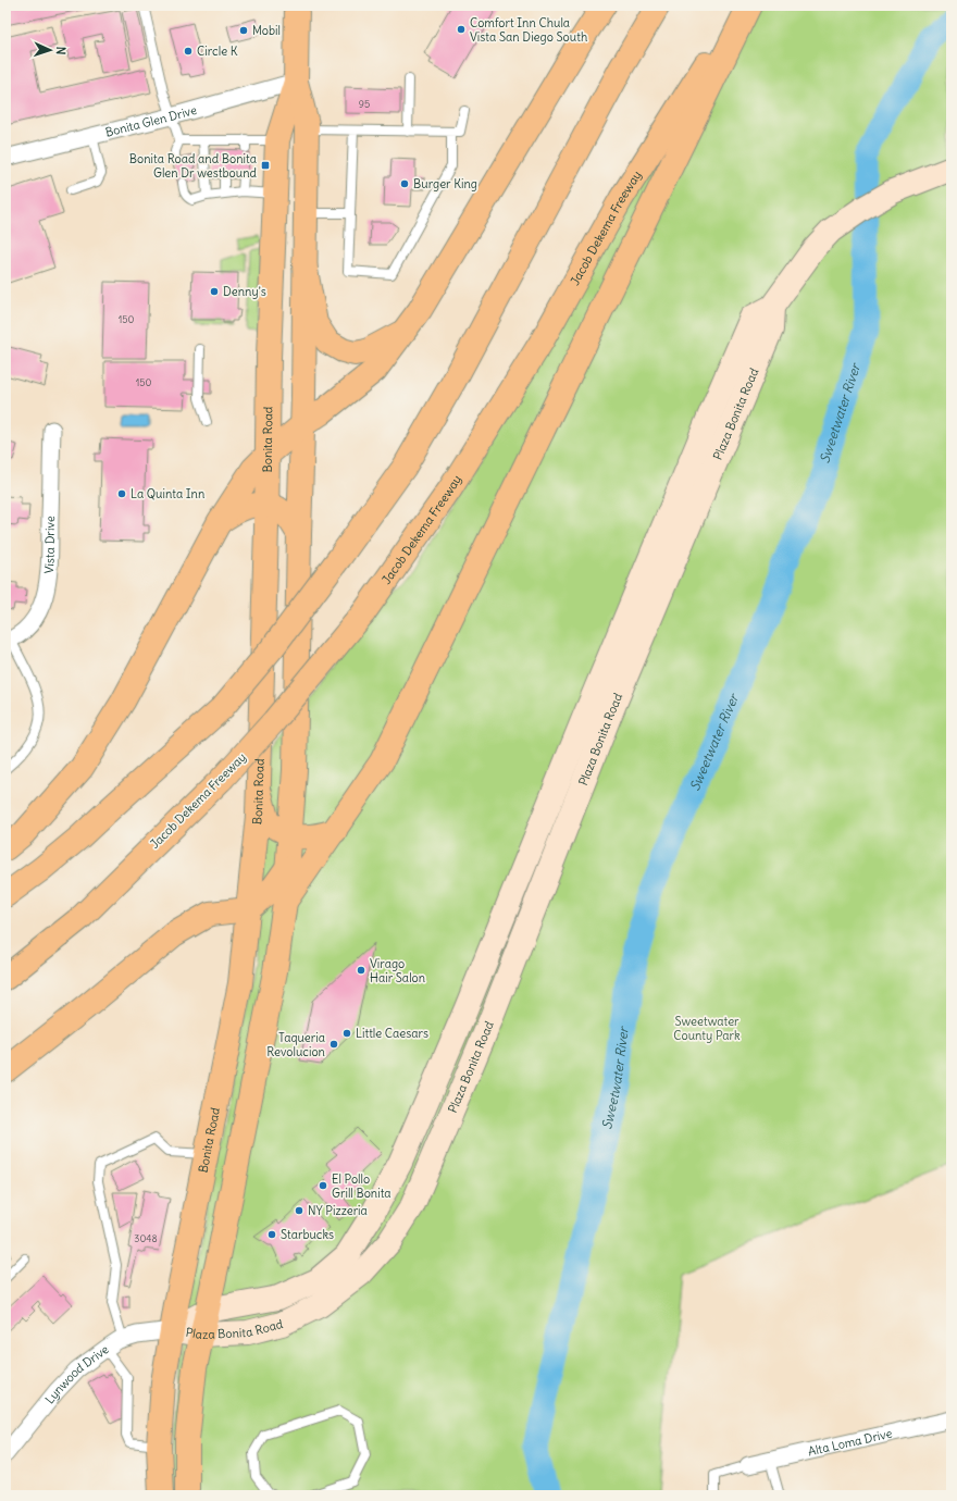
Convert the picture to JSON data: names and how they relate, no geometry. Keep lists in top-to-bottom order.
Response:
{
  "streets": {
    "main road": ["Jacob Dekema Freeway", "Plaza Bonita Road", "Bonita Road"],
    "street": [
      "Bonita Glen Drive",
      "Vista Drive",
      "Lynwood Drive",
      "Alta Loma Drive"
    ]
  },
  "crossings": [
    ["Bonita Glen Drive", "Bonita Road"],
    ["Plaza Bonita Road", "Bonita Road"],
    ["Plaza Bonita Road", "Lynwood Drive"],
    ["Bonita Road", "Lynwood Drive"]
  ],
  "water": ["Sweetwater River"],
  "parks": ["Sweetwater County Park"],
  "places": {
    "other": [
      "Comfort Inn Chula Vista San Diego South",
      "Mobil",
      "Circle K",
      "Burger King",
      "Denny's",
      "La Quinta Inn",
      "Virago Hair Salon",
      "Little Caesars",
      "Taqueria Revolucion",
      "El Pollo Grill Bonita",
      "NY Pizzeria",
      "Starbucks"
    ],
    "transit": ["Bonita Road and Bonita Glen Dr westbound"]
  },
  "house_numbers": [
    "95",
    "150",
    "150",
    "3048"
  ],
  "north": "right"
}
